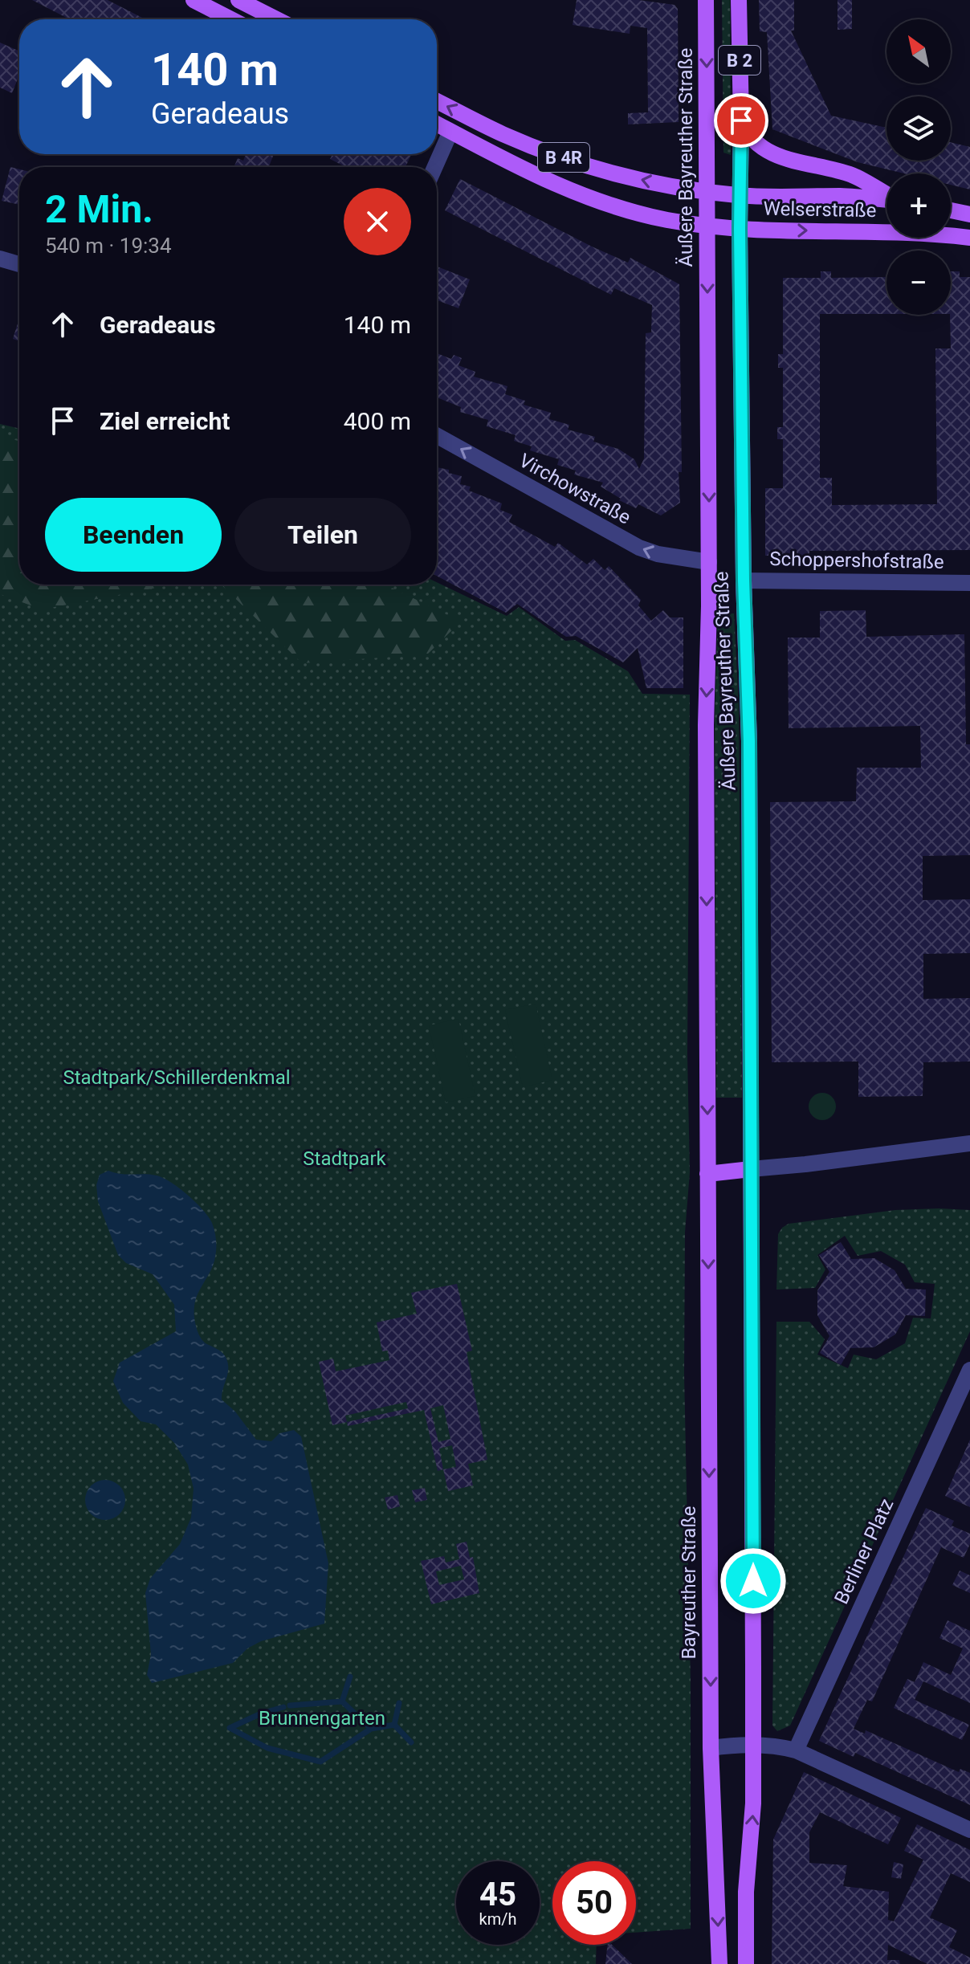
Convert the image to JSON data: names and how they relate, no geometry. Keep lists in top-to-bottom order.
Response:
{
  "streets": {
    "main road": [
      "B 2",
      "B 4R",
      "Äußere Bayreuther Straße",
      "Welserstraße",
      "Bayreuther Straße"
    ],
    "street": ["Virchowstraße", "Schoppershofstraße", "Berliner Platz"]
  },
  "crossings": [
    ["B 4R", "Äußere Bayreuther Straße"],
    ["B 4R", "Welserstraße"],
    ["Äußere Bayreuther Straße", "Welserstraße"],
    ["Äußere Bayreuther Straße", "Virchowstraße"],
    ["Äußere Bayreuther Straße", "Schoppershofstraße"],
    ["Äußere Bayreuther Straße", "Bayreuther Straße"]
  ],
  "one_way": ["Virchowstraße", "Bayreuther Straße"],
  "parks": ["Stadtpark/Schillerdenkmal", "Stadtpark", "Brunnengarten"],
  "north": "top left",
  "page": {
    "map_buttons": ["+", "−"],
    "turn": ["140 m", "Geradeaus"],
    "heading": ["2 Min.", "540 m · 19:34"],
    "list": [
      {
        "name": "Geradeaus",
        "value": "140 m"
      },
      {
        "name": "Ziel erreicht",
        "value": "400 m"
      }
    ],
    "buttons": ["Beenden", "Teilen"],
    "speed": "45 km/h",
    "limit": "50"
  }
}
